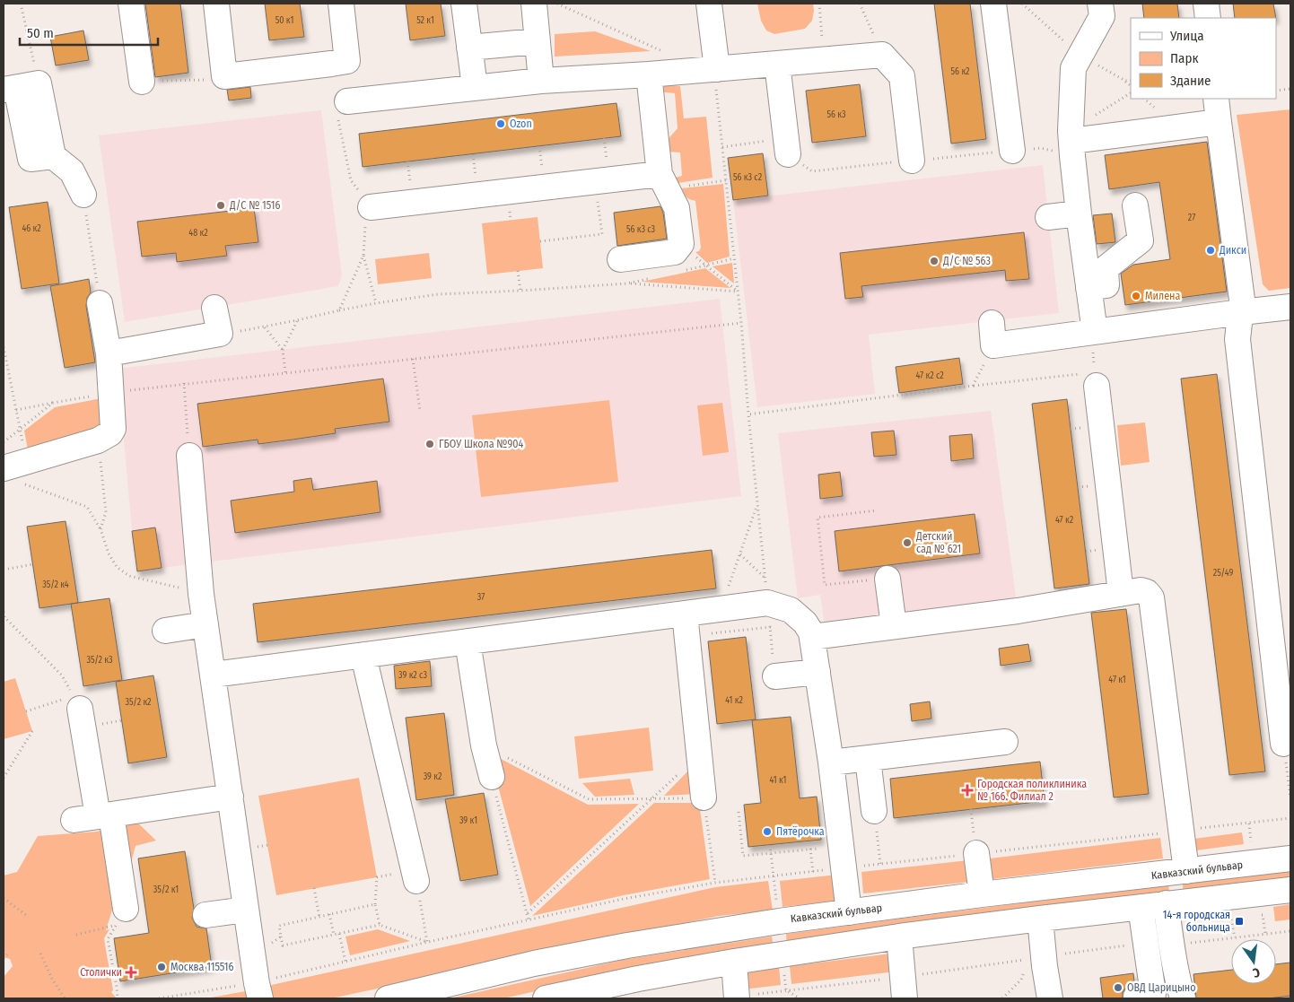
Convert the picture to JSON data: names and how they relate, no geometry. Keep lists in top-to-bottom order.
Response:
{
  "streets": {
    "street": ["Кавказский бульвар"]
  },
  "places": {
    "other": [
      "Ozon",
      "Д/C № 1516",
      "Дикси",
      "Д/C № 563",
      "Милена",
      "ГБОУ Школа №904",
      "Детский сад № 621",
      "Пятёрочка",
      "Москва 115516",
      "ОВД Царицыно"
    ],
    "health": ["Городская поликлиника № 166. Филиал 2", "Столички"],
    "transit": ["14-я городская больница"]
  },
  "house_numbers": [
    "50 к1",
    "52 к1",
    "56 к2",
    "56 к3",
    "56 к3 с2",
    "27",
    "46 к2",
    "56 к3 с3",
    "48 к2",
    "47 к2 с2",
    "47 к2",
    "25/49",
    "35/2 к4",
    "37",
    "35/2 к3",
    "39 к2 с3",
    "47 к1",
    "41 к2",
    "35/2 к2",
    "39 к2",
    "41 к1",
    "39 к1",
    "35/2 к1"
  ],
  "legend": ["Улица", "Парк", "Здание"],
  "scale_bar": "50 m",
  "north": "bottom"
}
